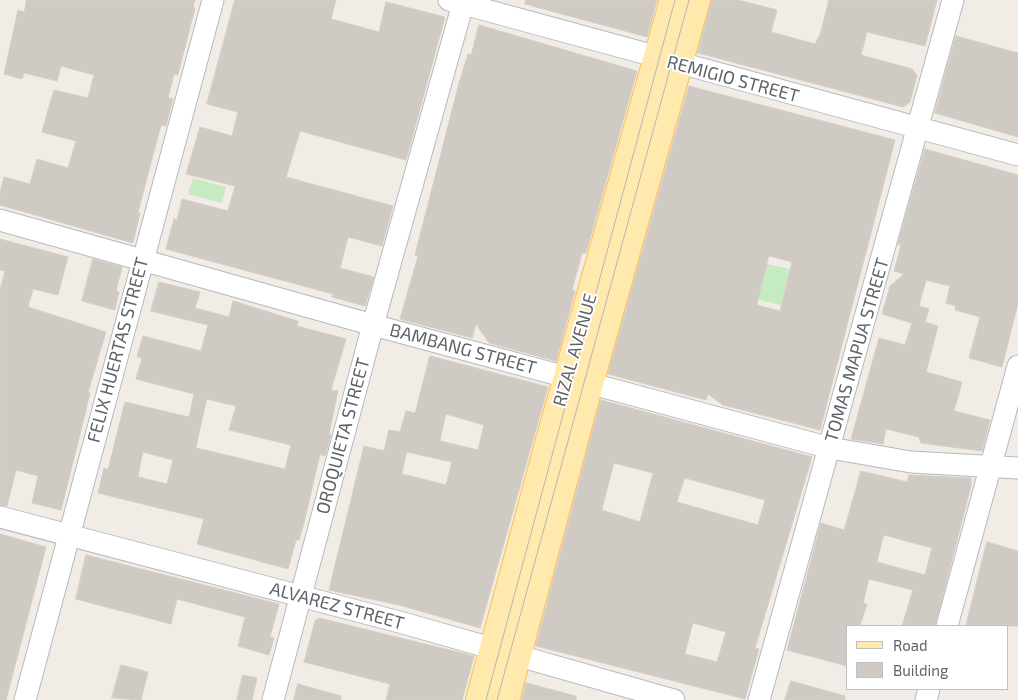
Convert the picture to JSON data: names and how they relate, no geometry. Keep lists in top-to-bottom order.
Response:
{
  "streets": {
    "main road": ["RIZAL AVENUE"],
    "street": [
      "REMIGIO STREET",
      "BAMBANG STREET",
      "FELIX HUERTAS STREET",
      "TOMAS MAPUA STREET",
      "OROQUIETA STREET",
      "ALVAREZ STREET"
    ]
  },
  "crossings": [
    ["REMIGIO STREET", "RIZAL AVENUE"],
    ["REMIGIO STREET", "TOMAS MAPUA STREET"],
    ["REMIGIO STREET", "OROQUIETA STREET"],
    ["BAMBANG STREET", "FELIX HUERTAS STREET"],
    ["BAMBANG STREET", "RIZAL AVENUE"],
    ["BAMBANG STREET", "TOMAS MAPUA STREET"],
    ["BAMBANG STREET", "OROQUIETA STREET"],
    ["FELIX HUERTAS STREET", "ALVAREZ STREET"],
    ["RIZAL AVENUE", "ALVAREZ STREET"],
    ["OROQUIETA STREET", "ALVAREZ STREET"]
  ],
  "legend": ["Road", "Building"]
}
